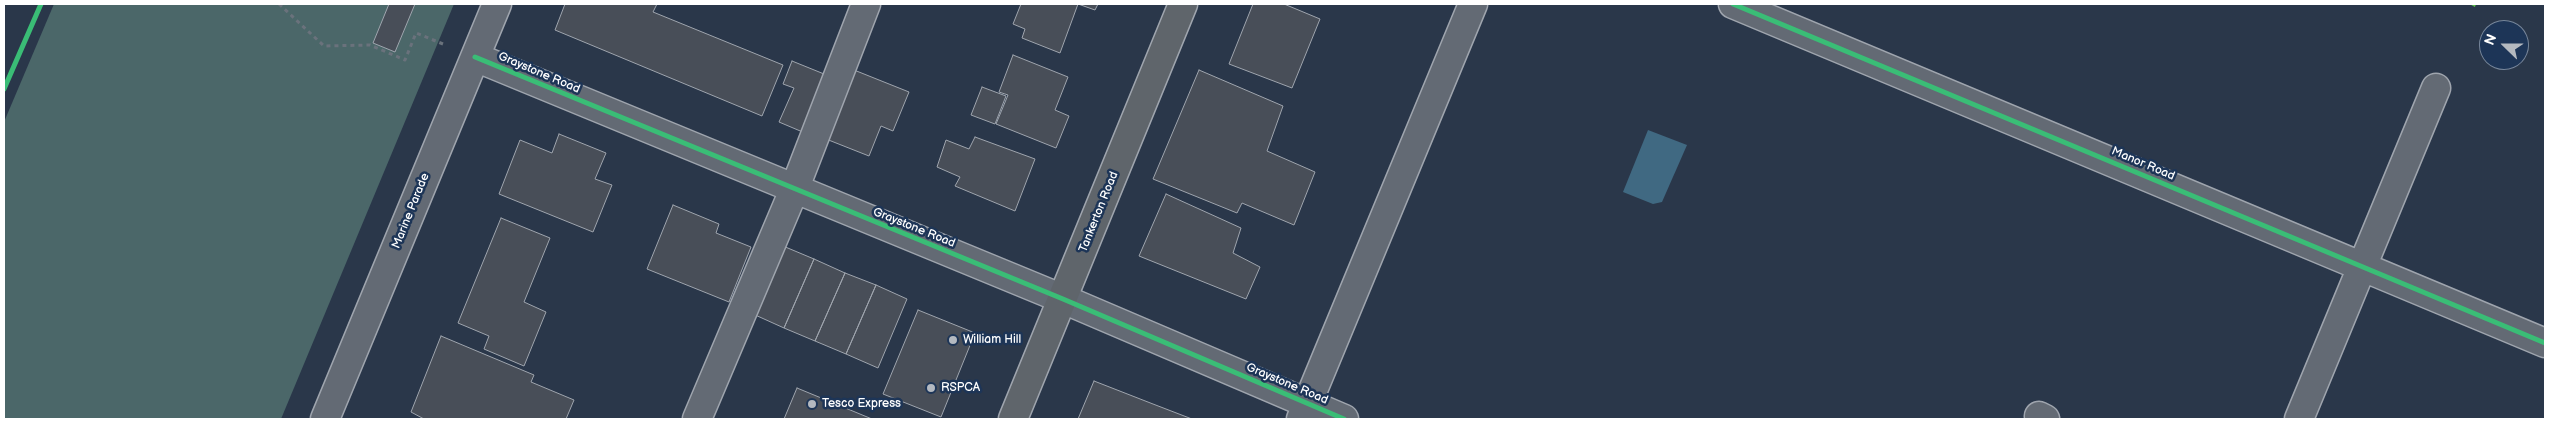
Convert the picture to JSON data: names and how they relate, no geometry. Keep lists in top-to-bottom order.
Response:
{
  "streets": {
    "main road": ["Tankerton Road"],
    "street": ["Graystone Road", "Manor Road", "Marine Parade"]
  },
  "crossings": [
    ["Graystone Road", "Marine Parade"],
    ["Graystone Road", "Tankerton Road"]
  ],
  "places": ["William Hill", "RSPCA", "Tesco Express"],
  "north": "left"
}
